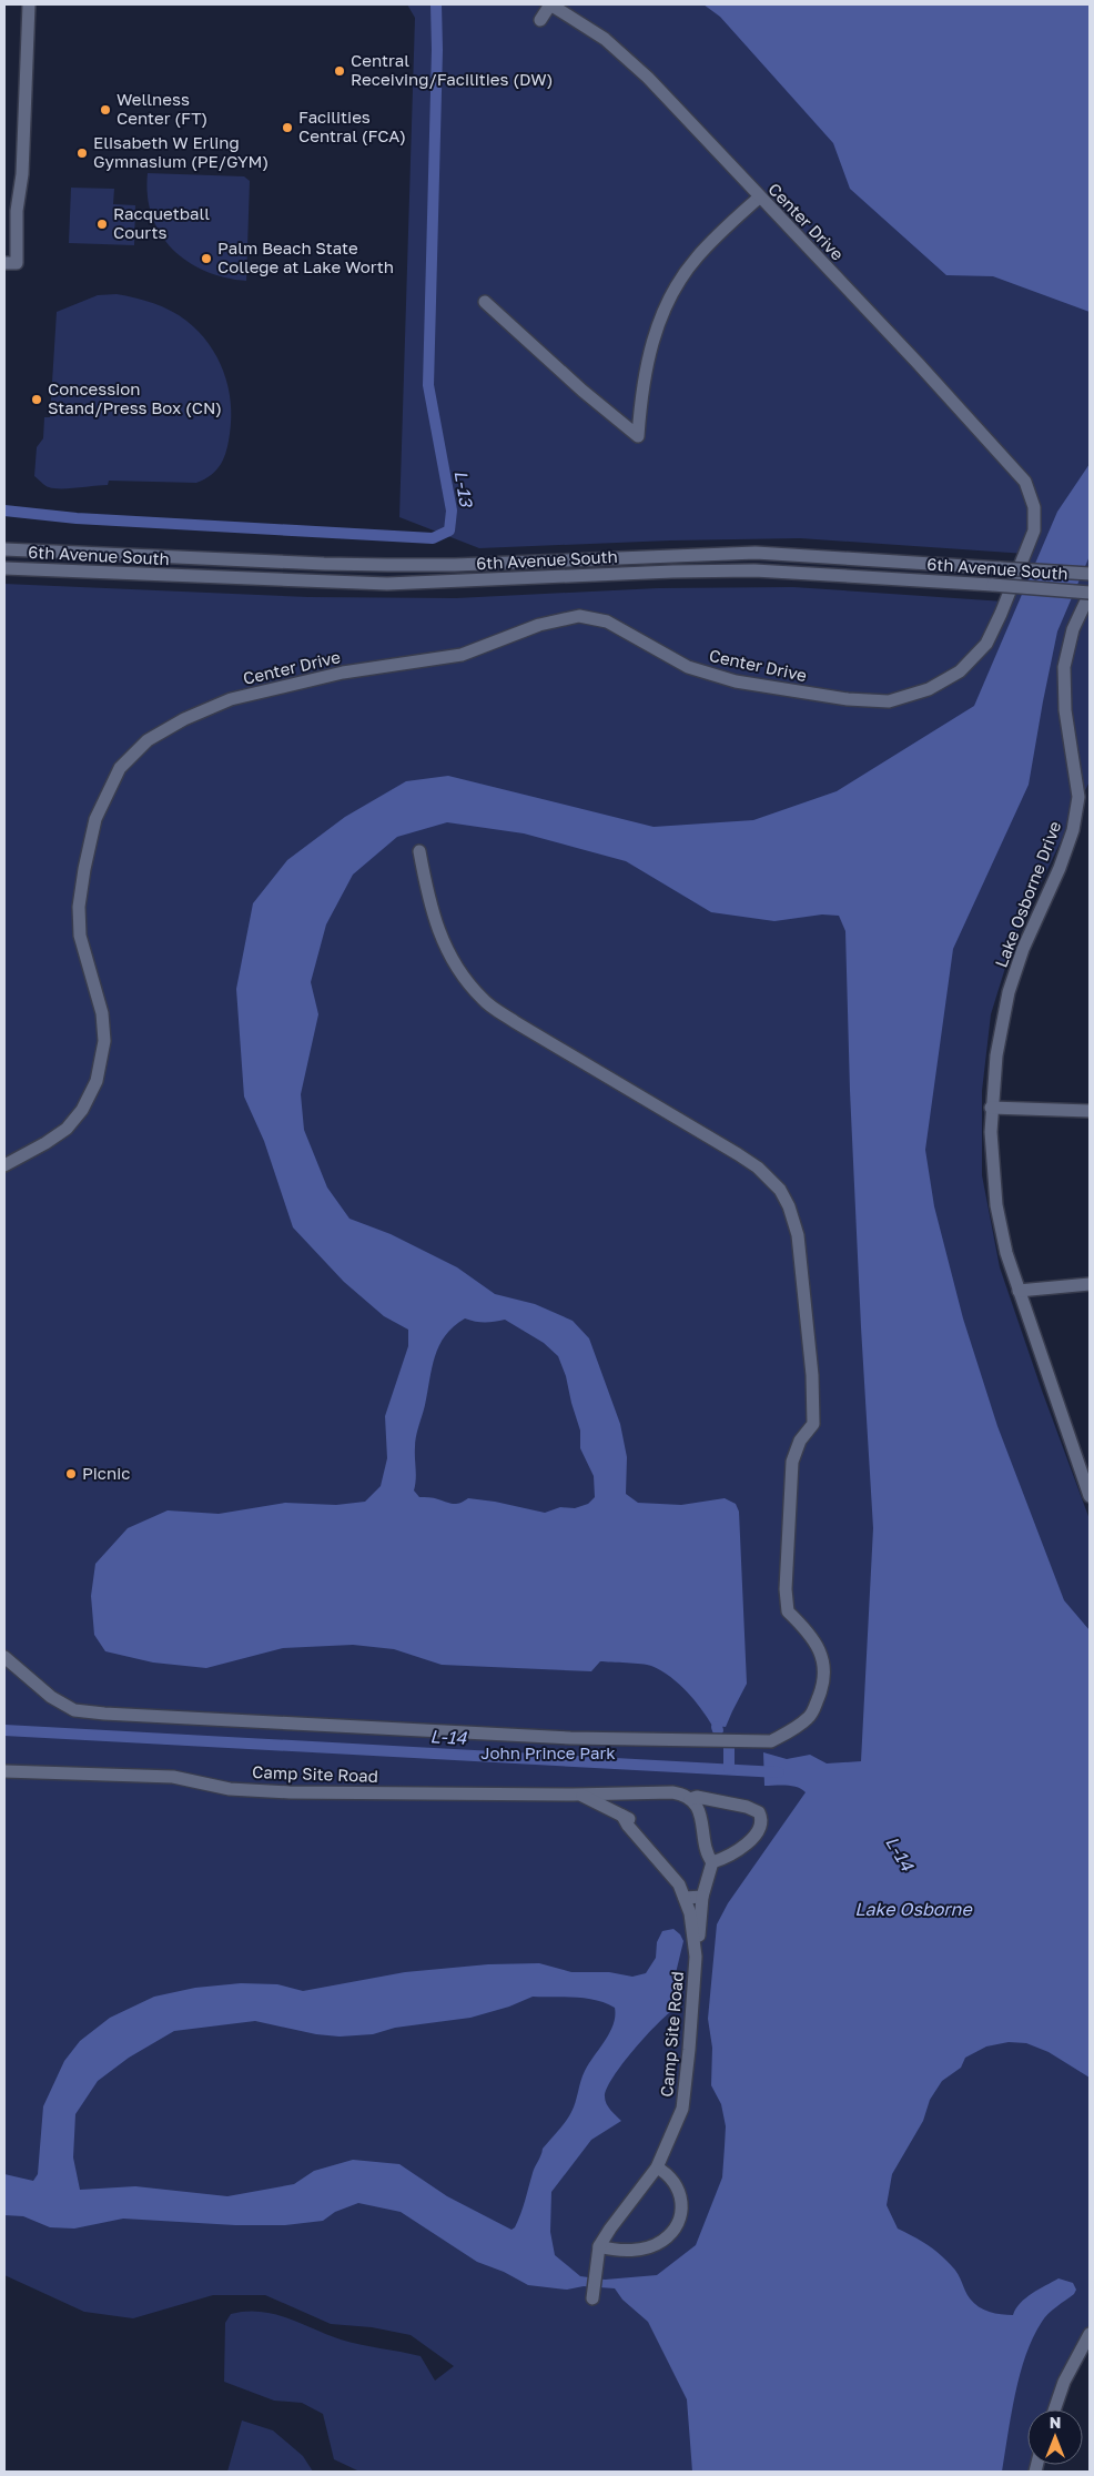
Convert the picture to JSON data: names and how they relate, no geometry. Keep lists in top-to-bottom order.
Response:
{
  "streets": {
    "street": [
      "Center Drive",
      "6th Avenue South",
      "Lake Osborne Drive",
      "Camp Site Road"
    ]
  },
  "crossings": [
    ["6th Avenue South", "Lake Osborne Drive"]
  ],
  "water": ["L-13", "L-14", "Lake Osborne"],
  "parks": ["John Prince Park"],
  "places": [
    "Central Receiving/Facilities (DW)",
    "Wellness Center (FT)",
    "Facilities Central (FCA)",
    "Elisabeth W Erling Gymnasium (PE/GYM)",
    "Racquetball Courts",
    "Palm Beach State College at Lake Worth",
    "Concession Stand/Press Box (CN)",
    "Picnic"
  ],
  "north": "top"
}
